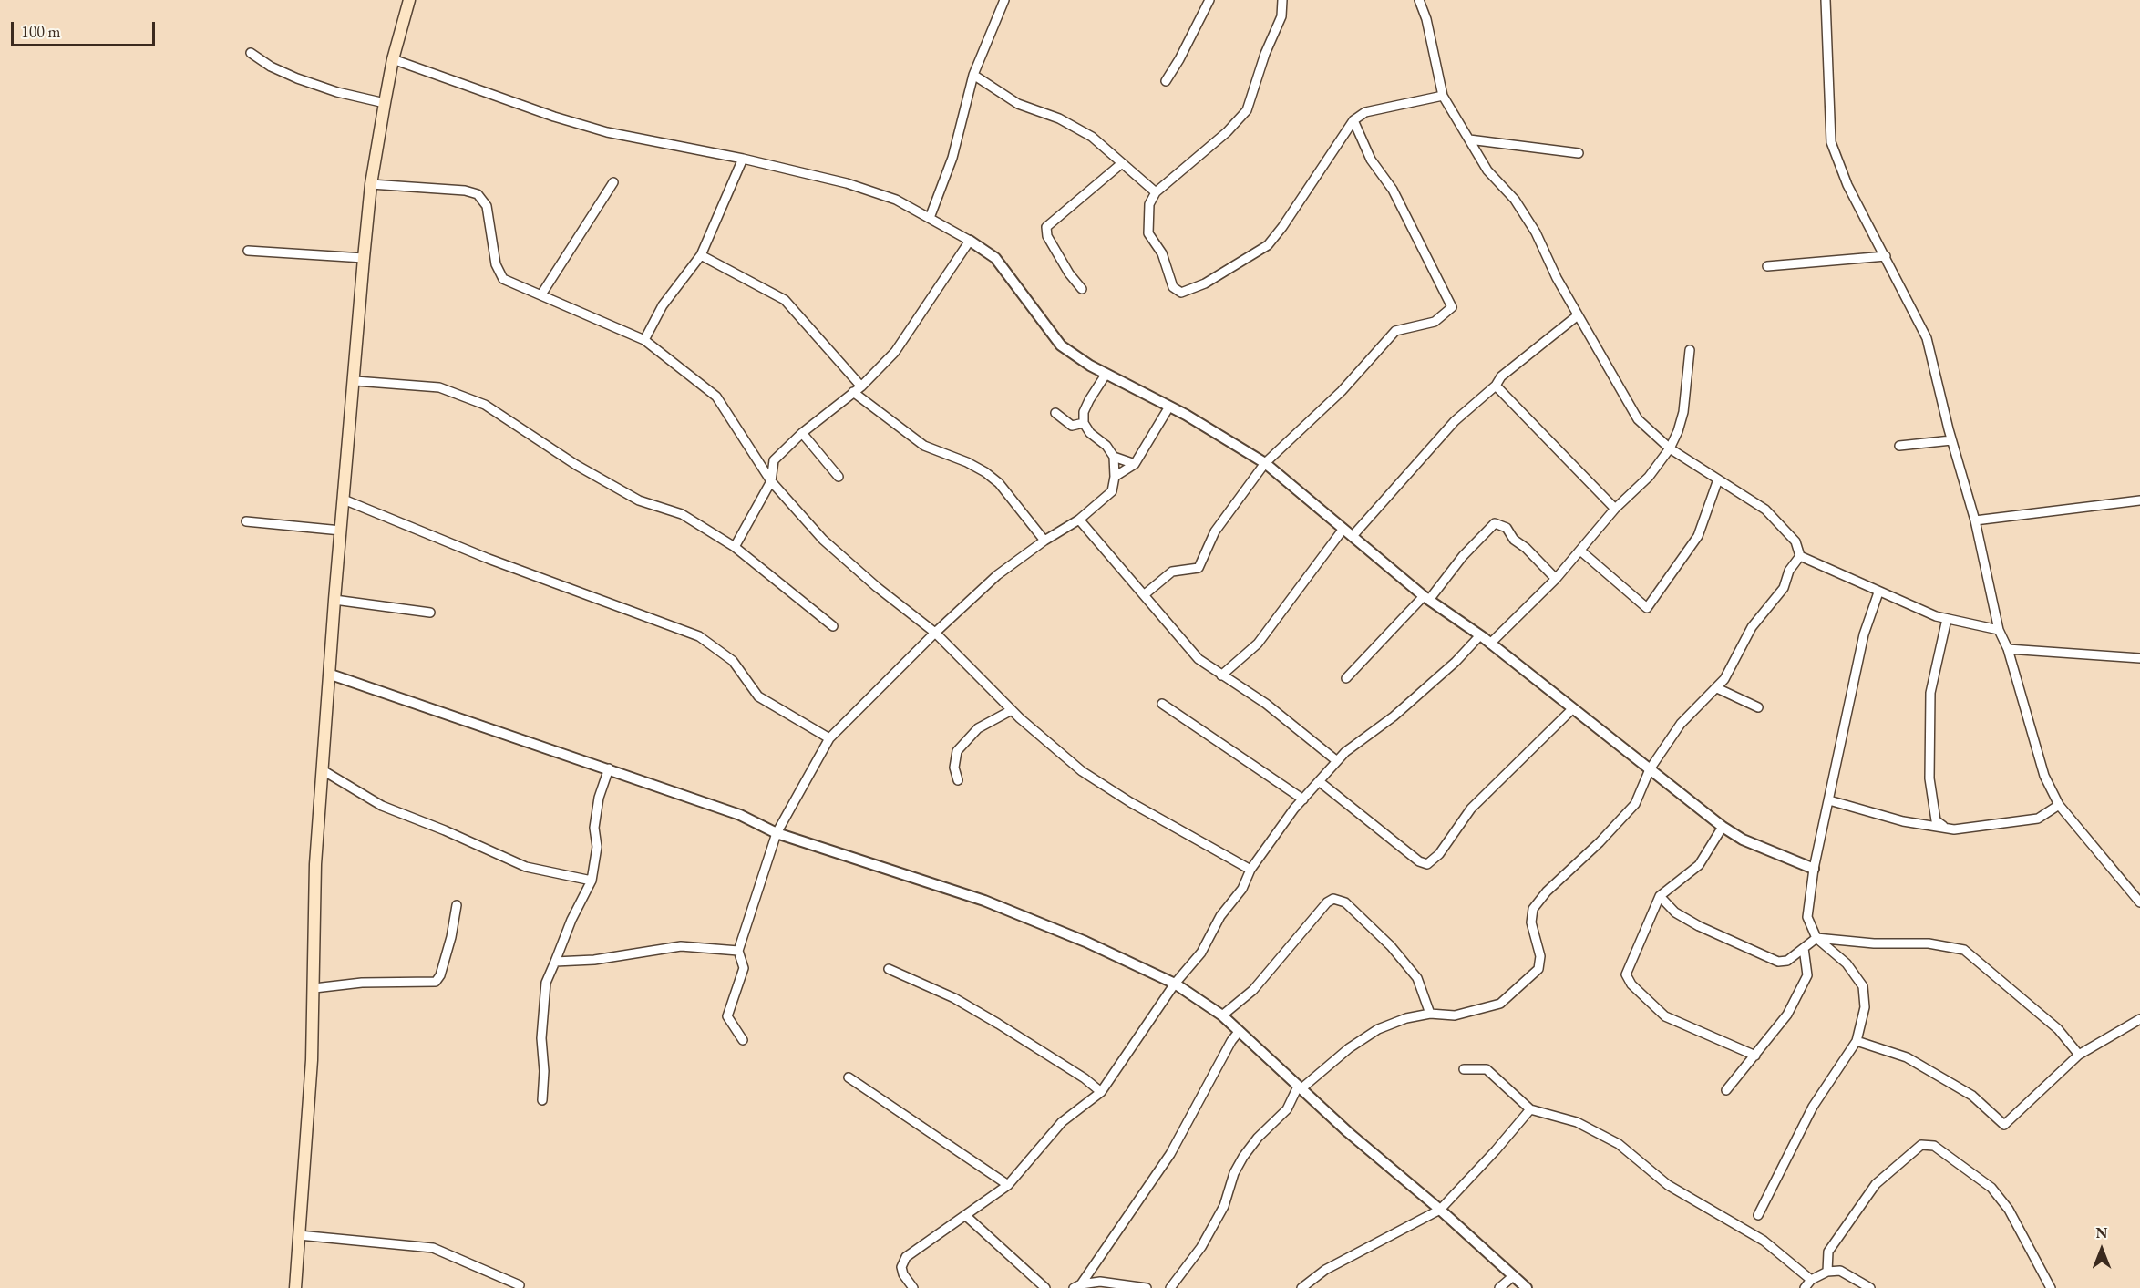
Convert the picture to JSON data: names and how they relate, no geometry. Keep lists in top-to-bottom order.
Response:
{
  "scale_bar": "100 m",
  "north": "top"
}
